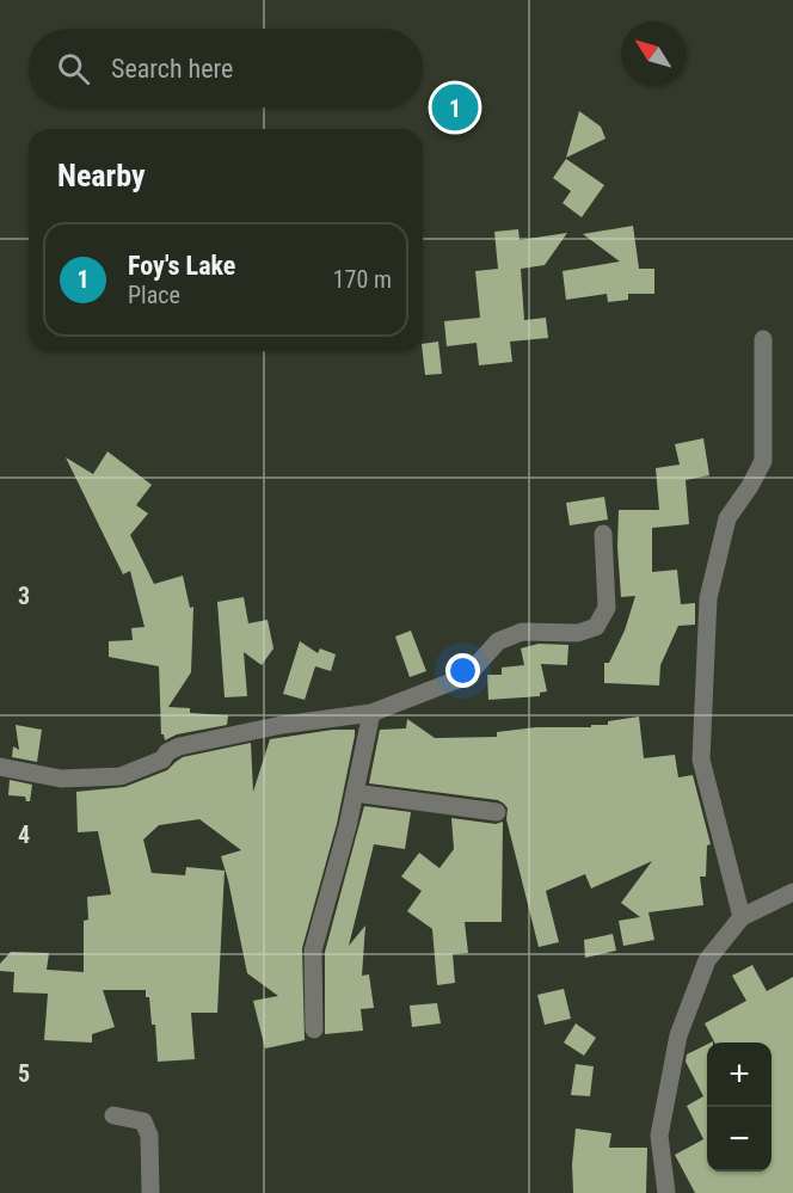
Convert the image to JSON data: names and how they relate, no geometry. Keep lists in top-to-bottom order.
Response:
{
  "north": "top left",
  "page": {
    "search": "Search here",
    "pins": "1",
    "heading": "Nearby",
    "list": [
      {
        "mark": "1",
        "name": "Foy's Lake",
        "note": "Place",
        "value": "170 m"
      }
    ],
    "map_buttons": ["+", "−"]
  },
  "grid": {
    "rows": ["3", "4", "5"]
  }
}
